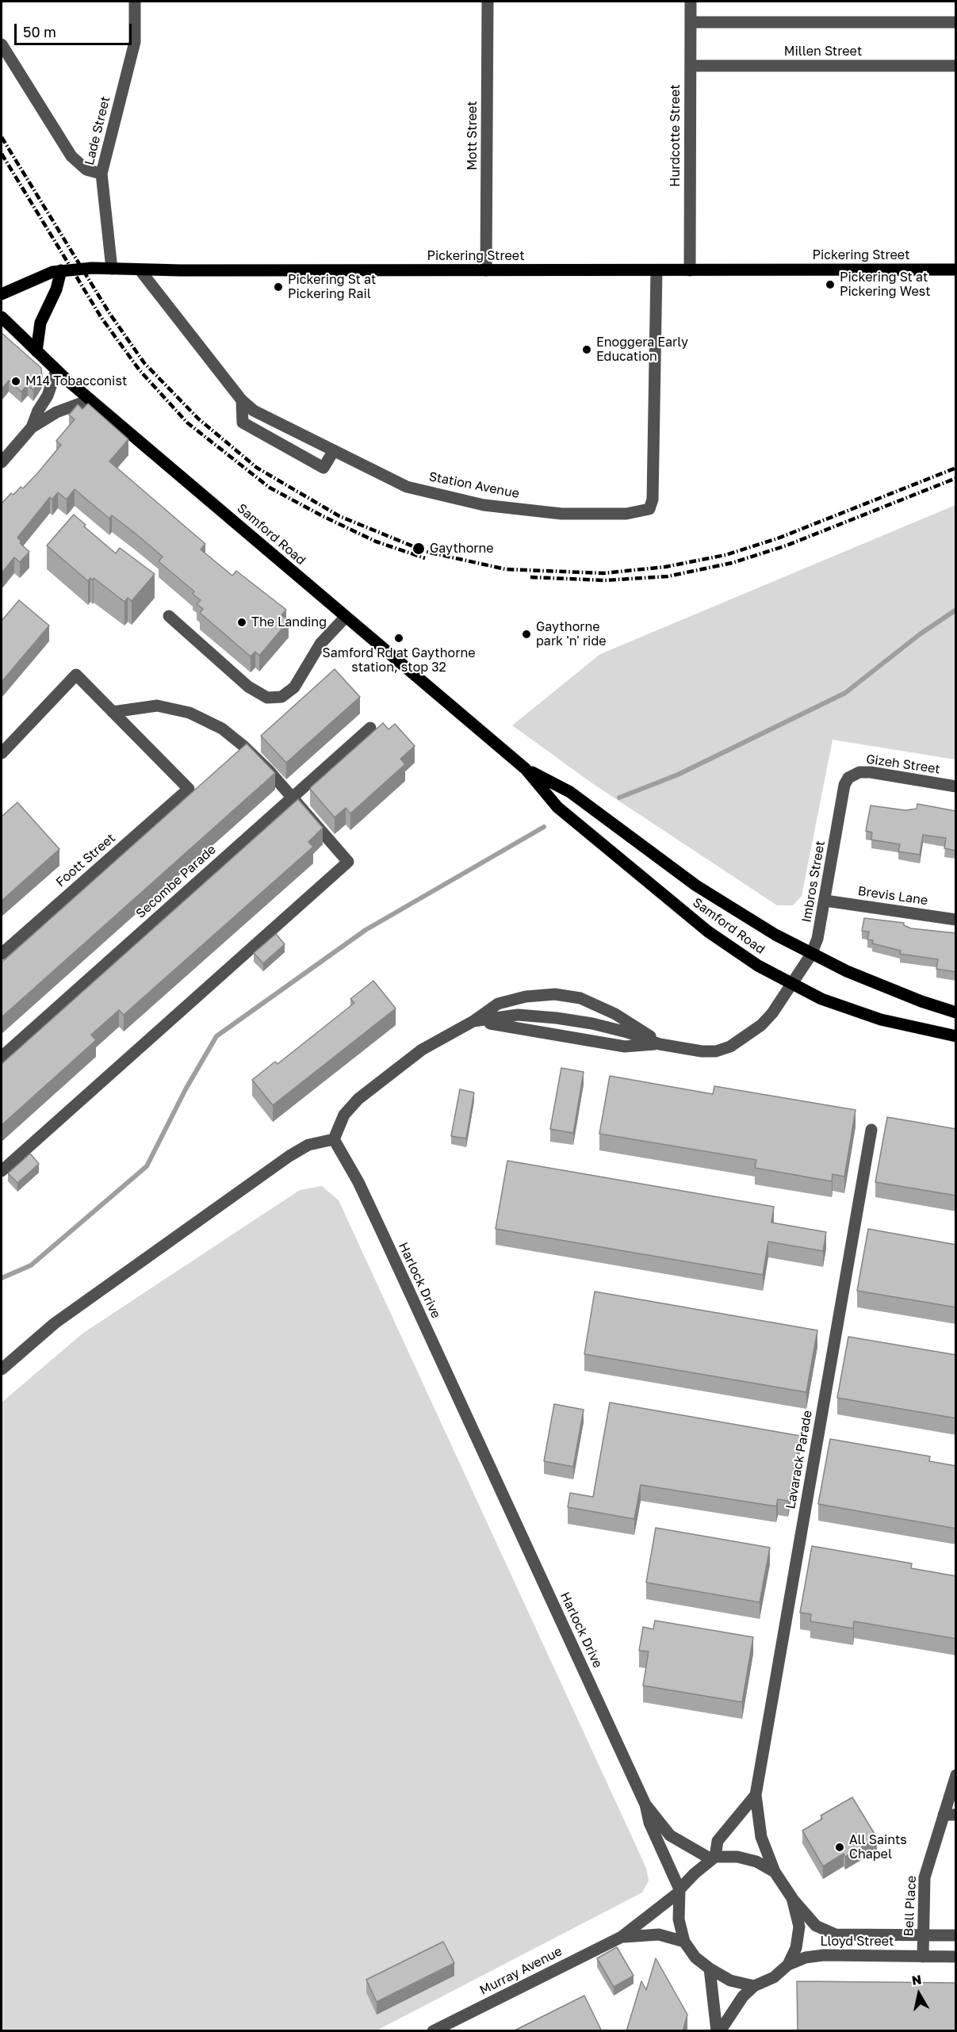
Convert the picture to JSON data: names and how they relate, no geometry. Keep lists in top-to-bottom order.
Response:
{
  "streets": {
    "main road": ["Pickering Street", "Samford Road"],
    "street": [
      "Millen Street",
      "Lade Street",
      "Mott Street",
      "Hurdcotte Street",
      "Station Avenue",
      "Gizeh Street",
      "Foott Street",
      "Secombe Parade",
      "Imbros Street",
      "Brevis Lane",
      "Harlock Drive",
      "Lavarack Parade",
      "Bell Place",
      "Lloyd Street",
      "Murray Avenue"
    ]
  },
  "crossings": [
    ["Millen Street", "Hurdcotte Street"],
    ["Lade Street", "Pickering Street"],
    ["Mott Street", "Pickering Street"],
    ["Hurdcotte Street", "Pickering Street"],
    ["Pickering Street", "Station Avenue"],
    ["Samford Road", "Imbros Street"],
    ["Gizeh Street", "Imbros Street"],
    ["Imbros Street", "Brevis Lane"],
    ["Bell Place", "Lloyd Street"]
  ],
  "places": [
    "Pickering St at Pickering West",
    "Pickering St at Pickering Rail",
    "Enoggera Early Education",
    "M14 Tobacconist",
    "Gaythorne",
    "The Landing",
    "Gaythorne park 'n' ride",
    "Samford Rd at Gaythorne station, stop 32",
    "All Saints Chapel"
  ],
  "scale_bar": "50 m",
  "north": "top"
}
